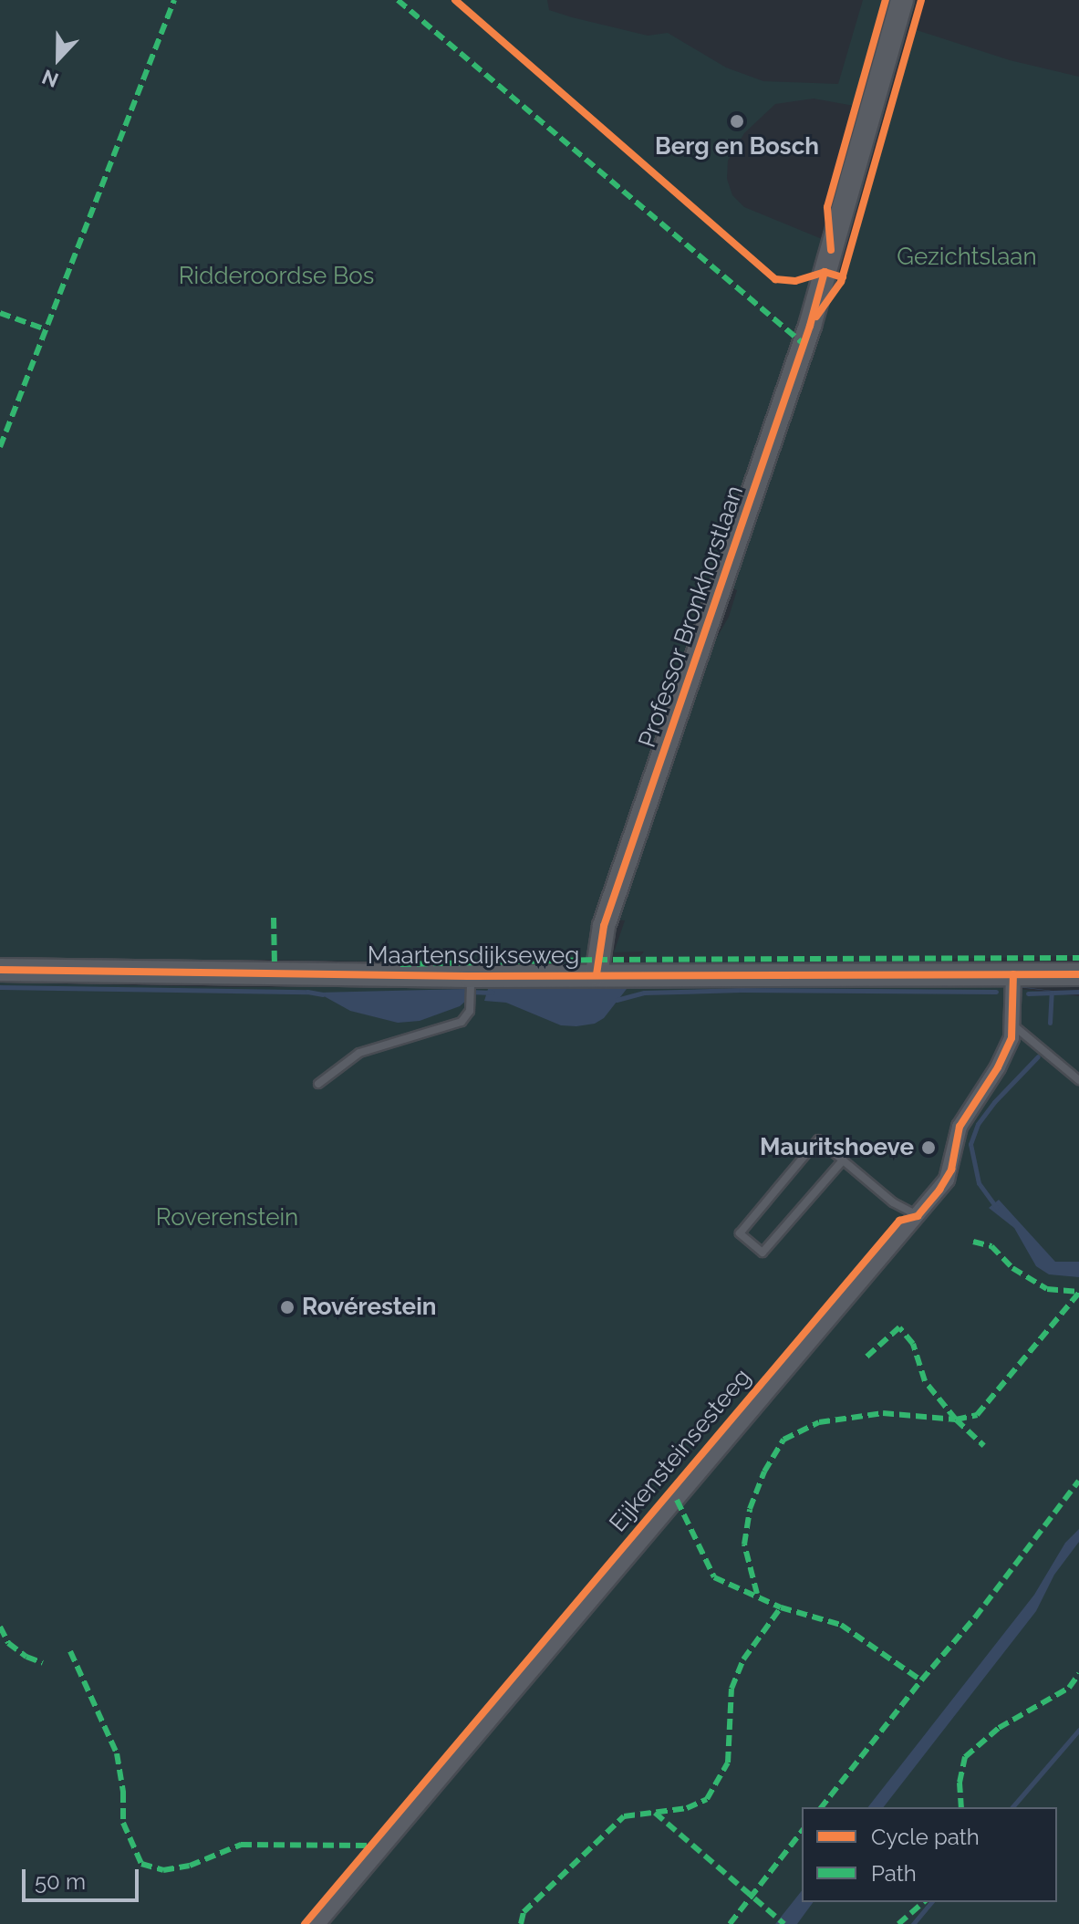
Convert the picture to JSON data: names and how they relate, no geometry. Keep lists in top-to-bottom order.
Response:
{
  "streets": {
    "street": ["Professor Bronkhorstlaan", "Maartensdijkseweg", "Eijkensteinsesteeg"]
  },
  "crossings": [
    ["Professor Bronkhorstlaan", "Maartensdijkseweg"],
    ["Maartensdijkseweg", "Eijkensteinsesteeg"]
  ],
  "parks": ["Gezichtslaan", "Ridderoordse Bos", "Roverenstein"],
  "places": ["Berg en Bosch", "Mauritshoeve", "Rovérestein"],
  "legend": ["Cycle path", "Path"],
  "scale_bar": "50 m",
  "north": "bottom"
}
